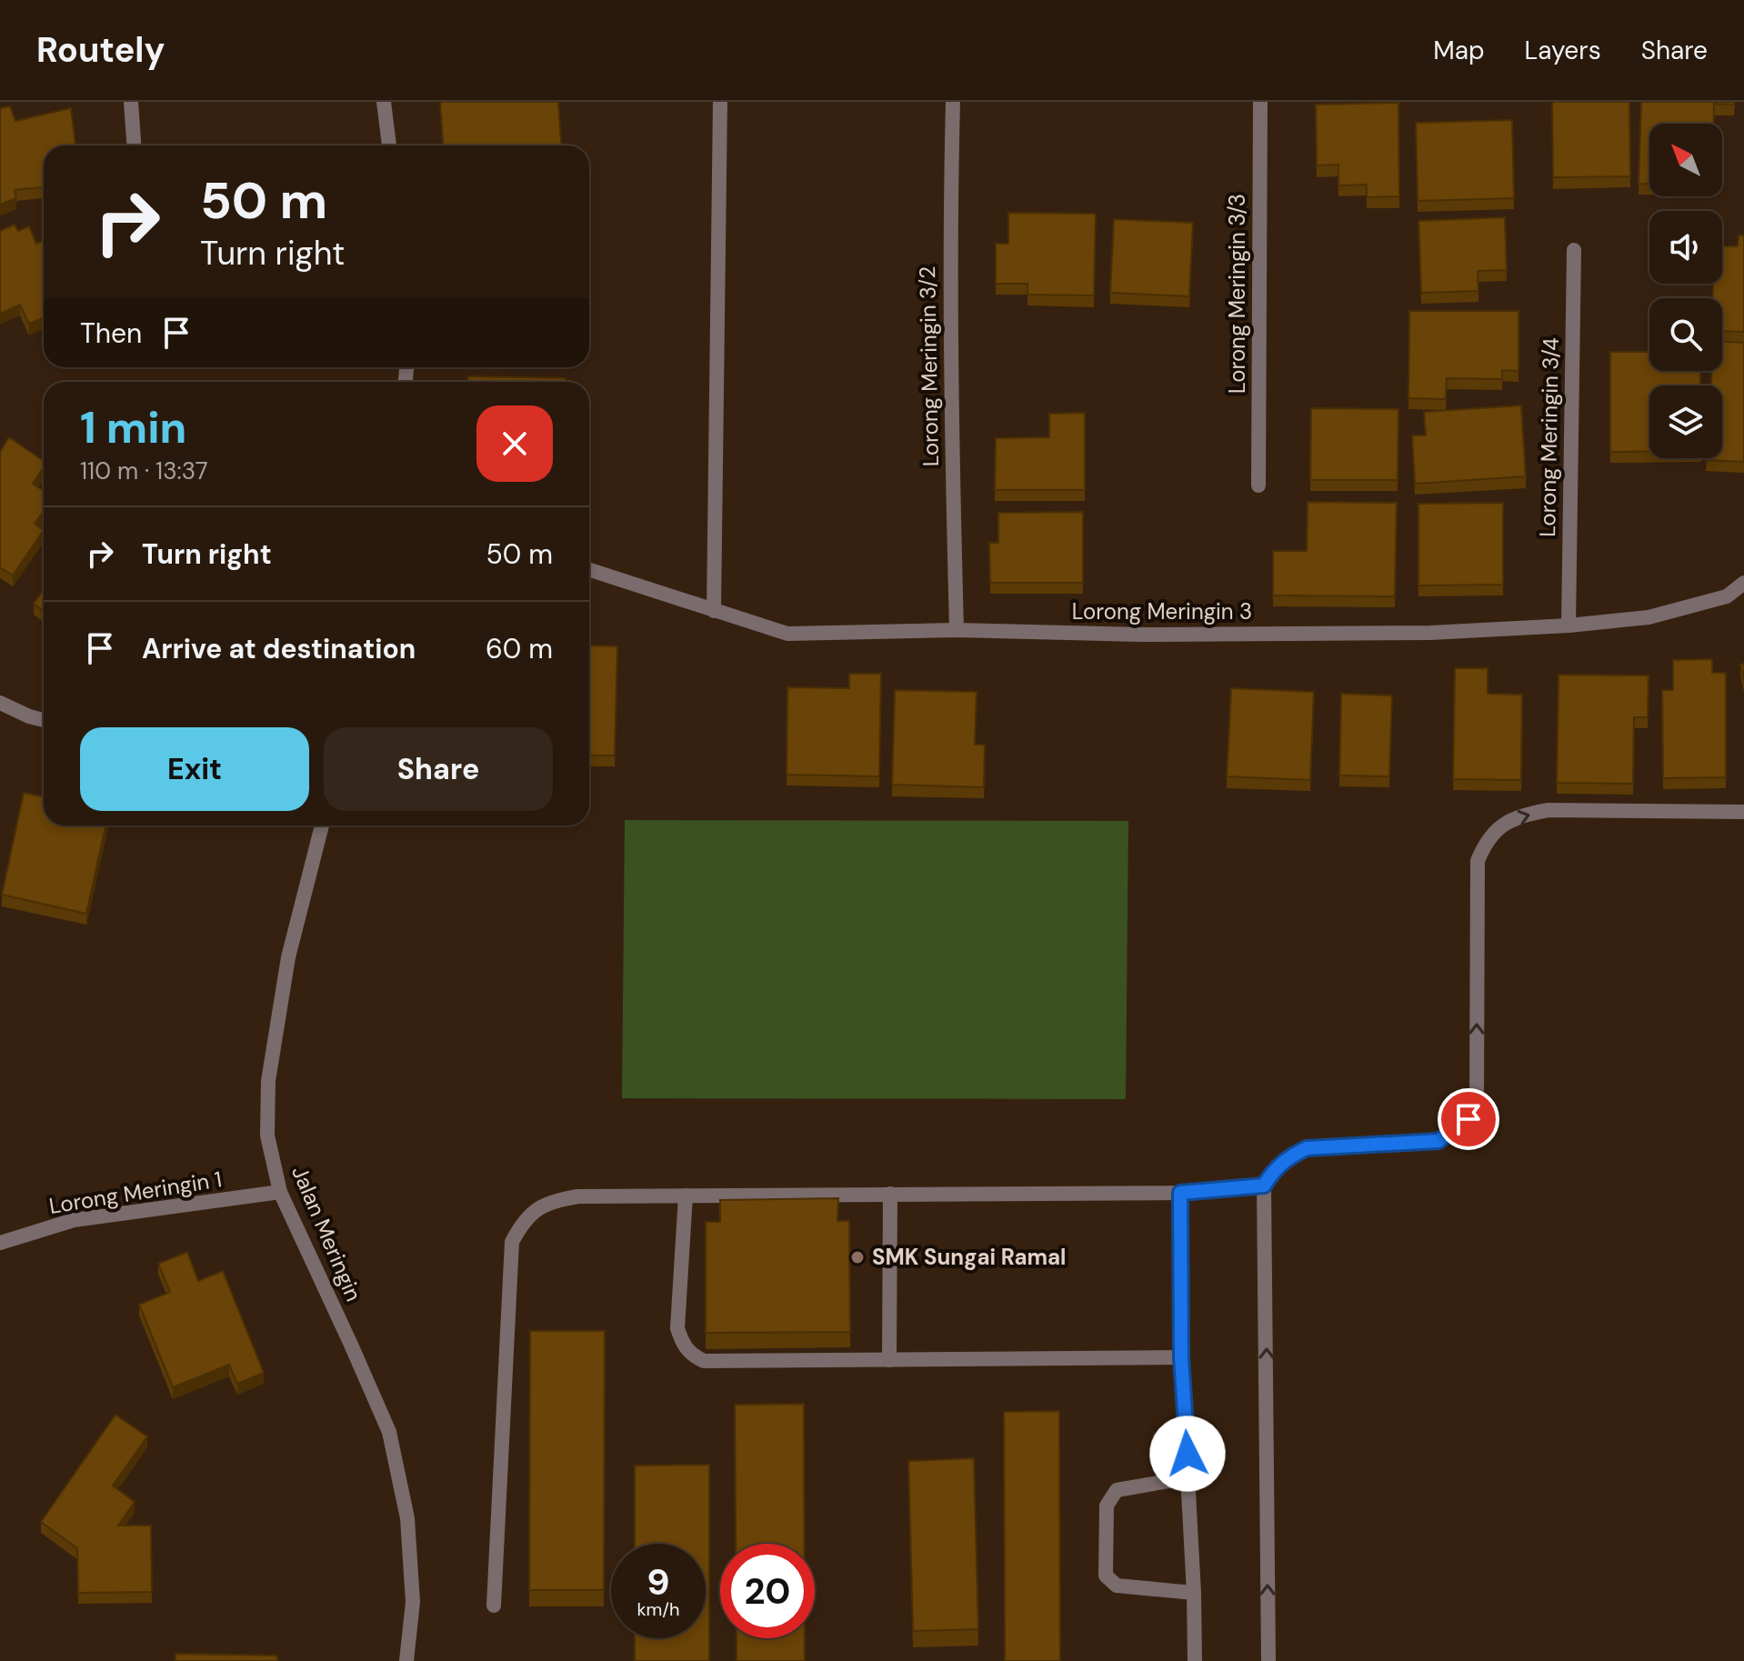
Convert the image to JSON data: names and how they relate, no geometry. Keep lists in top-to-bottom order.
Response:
{
  "streets": {
    "street": [
      "Lorong Meringin 3/3",
      "Lorong Meringin 3/2",
      "Lorong Meringin 3/4",
      "Lorong Meringin 3",
      "Lorong Meringin 1",
      "Jalan Meringin"
    ]
  },
  "crossings": [
    ["Lorong Meringin 3/2", "Lorong Meringin 3"],
    ["Lorong Meringin 3/4", "Lorong Meringin 3"],
    ["Lorong Meringin 1", "Jalan Meringin"]
  ],
  "places": ["SMK Sungai Ramal"],
  "north": "top left",
  "page": {
    "header": "Routely",
    "nav": ["Map", "Layers", "Share"],
    "turn": ["50 m", "Turn right"],
    "then": "Then",
    "heading": ["1 min", "110 m · 13:37"],
    "list": [
      {
        "name": "Turn right",
        "value": "50 m"
      },
      {
        "name": "Arrive at destination",
        "value": "60 m"
      }
    ],
    "buttons": ["Exit", "Share"],
    "speed": "9 km/h",
    "limit": "20"
  }
}
